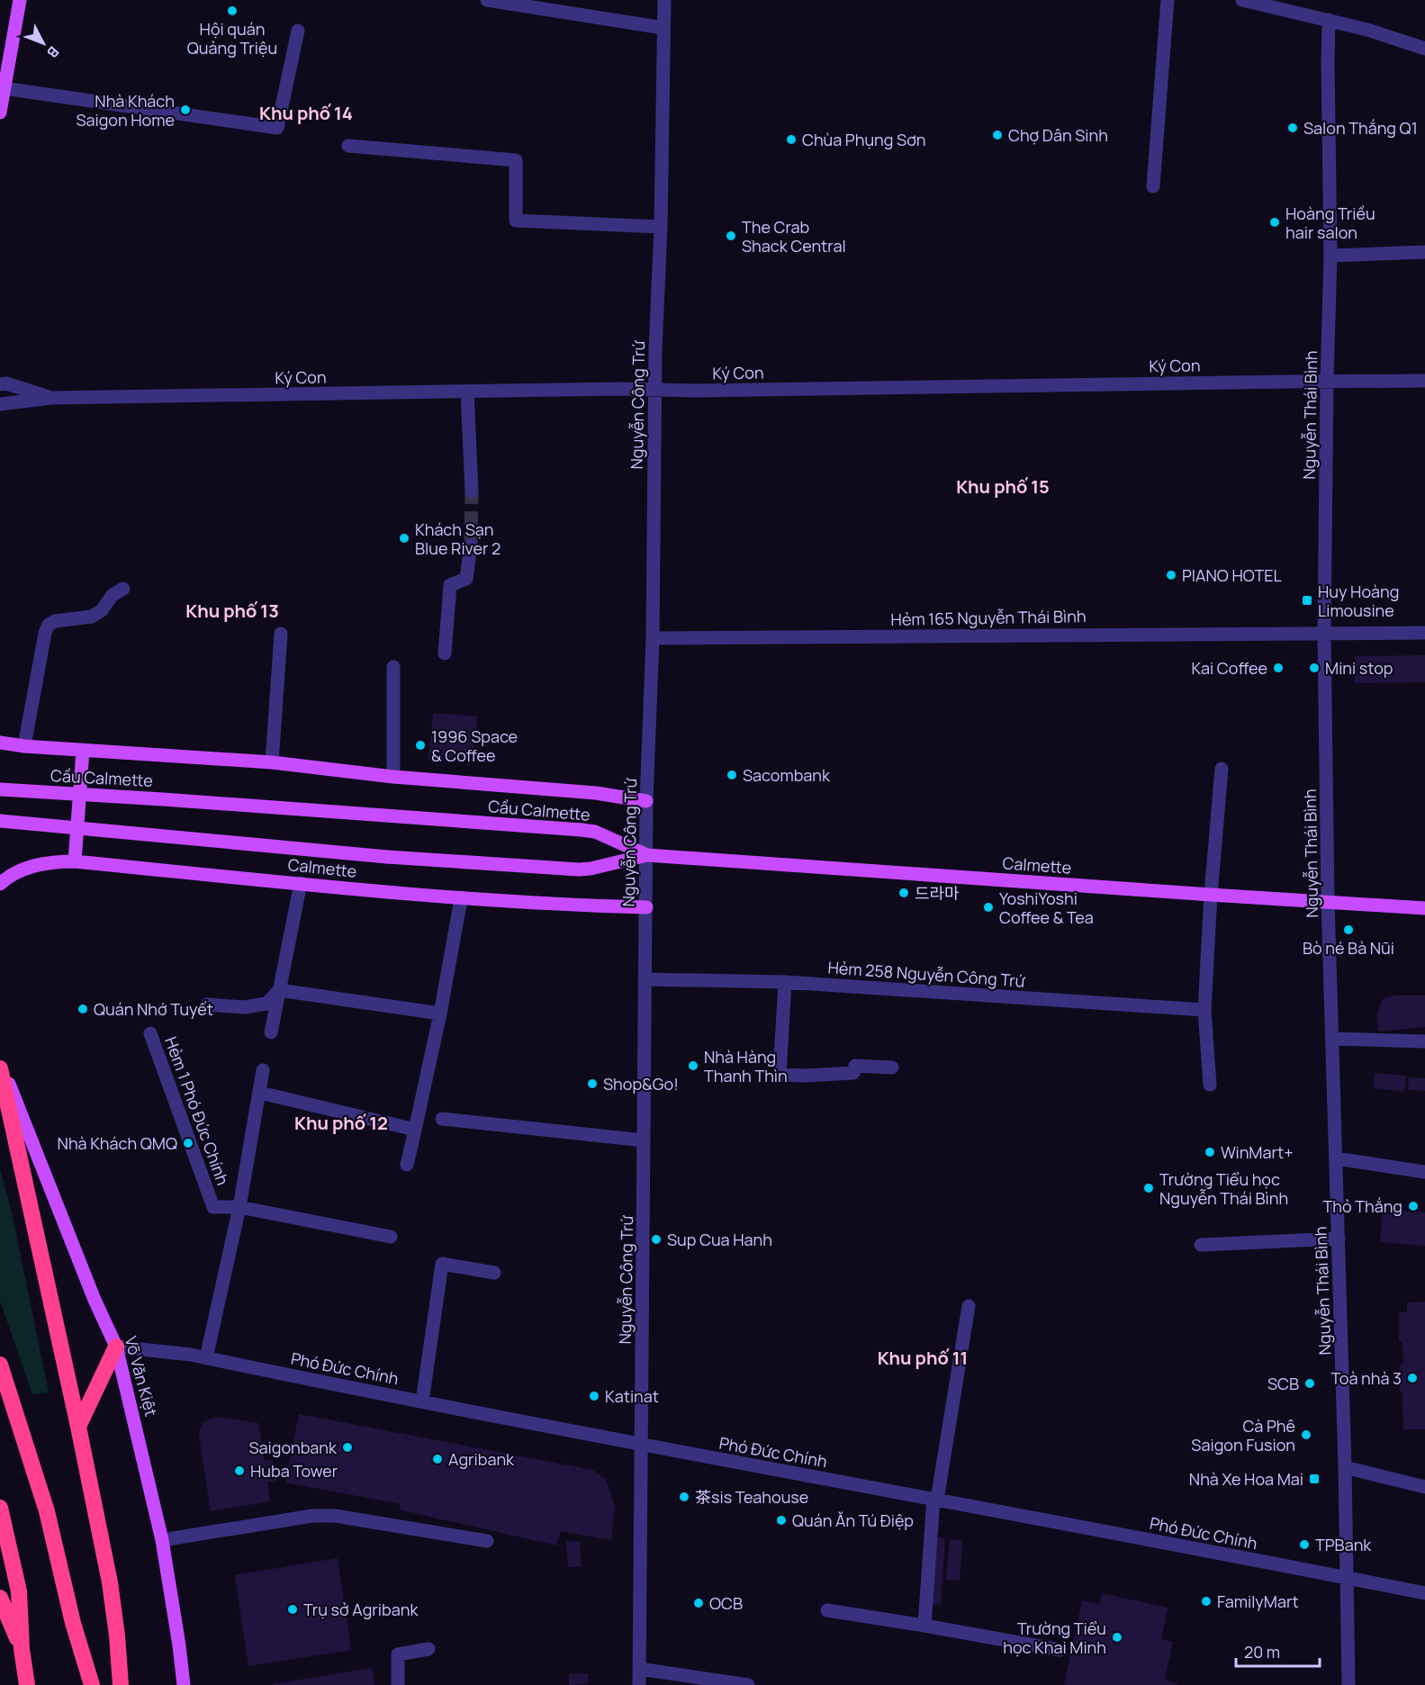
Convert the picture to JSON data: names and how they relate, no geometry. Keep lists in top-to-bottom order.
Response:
{
  "streets": {
    "main road": ["Cầu Calmette", "Calmette", "Võ Văn Kiệt"],
    "street": [
      "Ký Con",
      "Nguyễn Công Trứ",
      "Nguyễn Thái Bình",
      "Hẻm 165 Nguyễn Thái Bình",
      "Hẻm 258 Nguyễn Công Trứ",
      "Hẻm 1 Phó Ðức Chính",
      "Phó Đức Chính"
    ]
  },
  "crossings": [
    ["Ký Con", "Nguyễn Công Trứ"],
    ["Ký Con", "Nguyễn Thái Bình"],
    ["Nguyễn Công Trứ", "Hẻm 165 Nguyễn Thái Bình"],
    ["Nguyễn Công Trứ", "Cầu Calmette"],
    ["Nguyễn Công Trứ", "Calmette"],
    ["Nguyễn Công Trứ", "Hẻm 258 Nguyễn Công Trứ"],
    ["Nguyễn Công Trứ", "Phó Đức Chính"],
    ["Nguyễn Thái Bình", "Hẻm 165 Nguyễn Thái Bình"],
    ["Nguyễn Thái Bình", "Calmette"],
    ["Nguyễn Thái Bình", "Phó Đức Chính"],
    ["Cầu Calmette", "Calmette"],
    ["Phó Đức Chính", "Võ Văn Kiệt"]
  ],
  "districts": [
    "Khu phố 14",
    "Khu phố 15",
    "Khu phố 13",
    "Khu phố 12",
    "Khu phố 11"
  ],
  "places": {
    "other": [
      "Hội quán Quảng Triệu",
      "Nhà Khách Saigon Home",
      "Salon Thắng Q1",
      "Chợ Dân Sinh",
      "Chùa Phụng Sơn",
      "Hoàng Triều hair salon",
      "The Crab Shack Central",
      "Khách Sạn Blue River 2",
      "PIANO HOTEL",
      "Kai Coffee",
      "Mini stop",
      "1996 Space & Coffee",
      "Sacombank",
      "드라마",
      "YoshiYoshi Coffee & Tea",
      "Bò né Bà Nũi",
      "Quán Nhớ Tuyết",
      "Nhà Hàng Thanh Thìn",
      "Shop&Go!",
      "Nhà Khách QMQ",
      "WinMart+",
      "Trường Tiểu học Nguyễn Thái Bình",
      "Thỏ Thắng",
      "Sup Cua Hanh",
      "Toà nhà 3",
      "SCB",
      "Katinat",
      "Cà Phê Saigon Fusion",
      "Saigonbank",
      "Agribank",
      "Huba Tower",
      "茶sis Teahouse",
      "Quán Ăn Tú Điệp",
      "TPBank",
      "FamilyMart",
      "OCB",
      "Trụ sở Agribank",
      "Trường Tiểu học Khai Minh"
    ],
    "transit": ["Huy Hoàng Limousine", "Nhà Xe Hoa Mai"]
  },
  "scale_bar": "20 m",
  "north": "bottom right"
}
